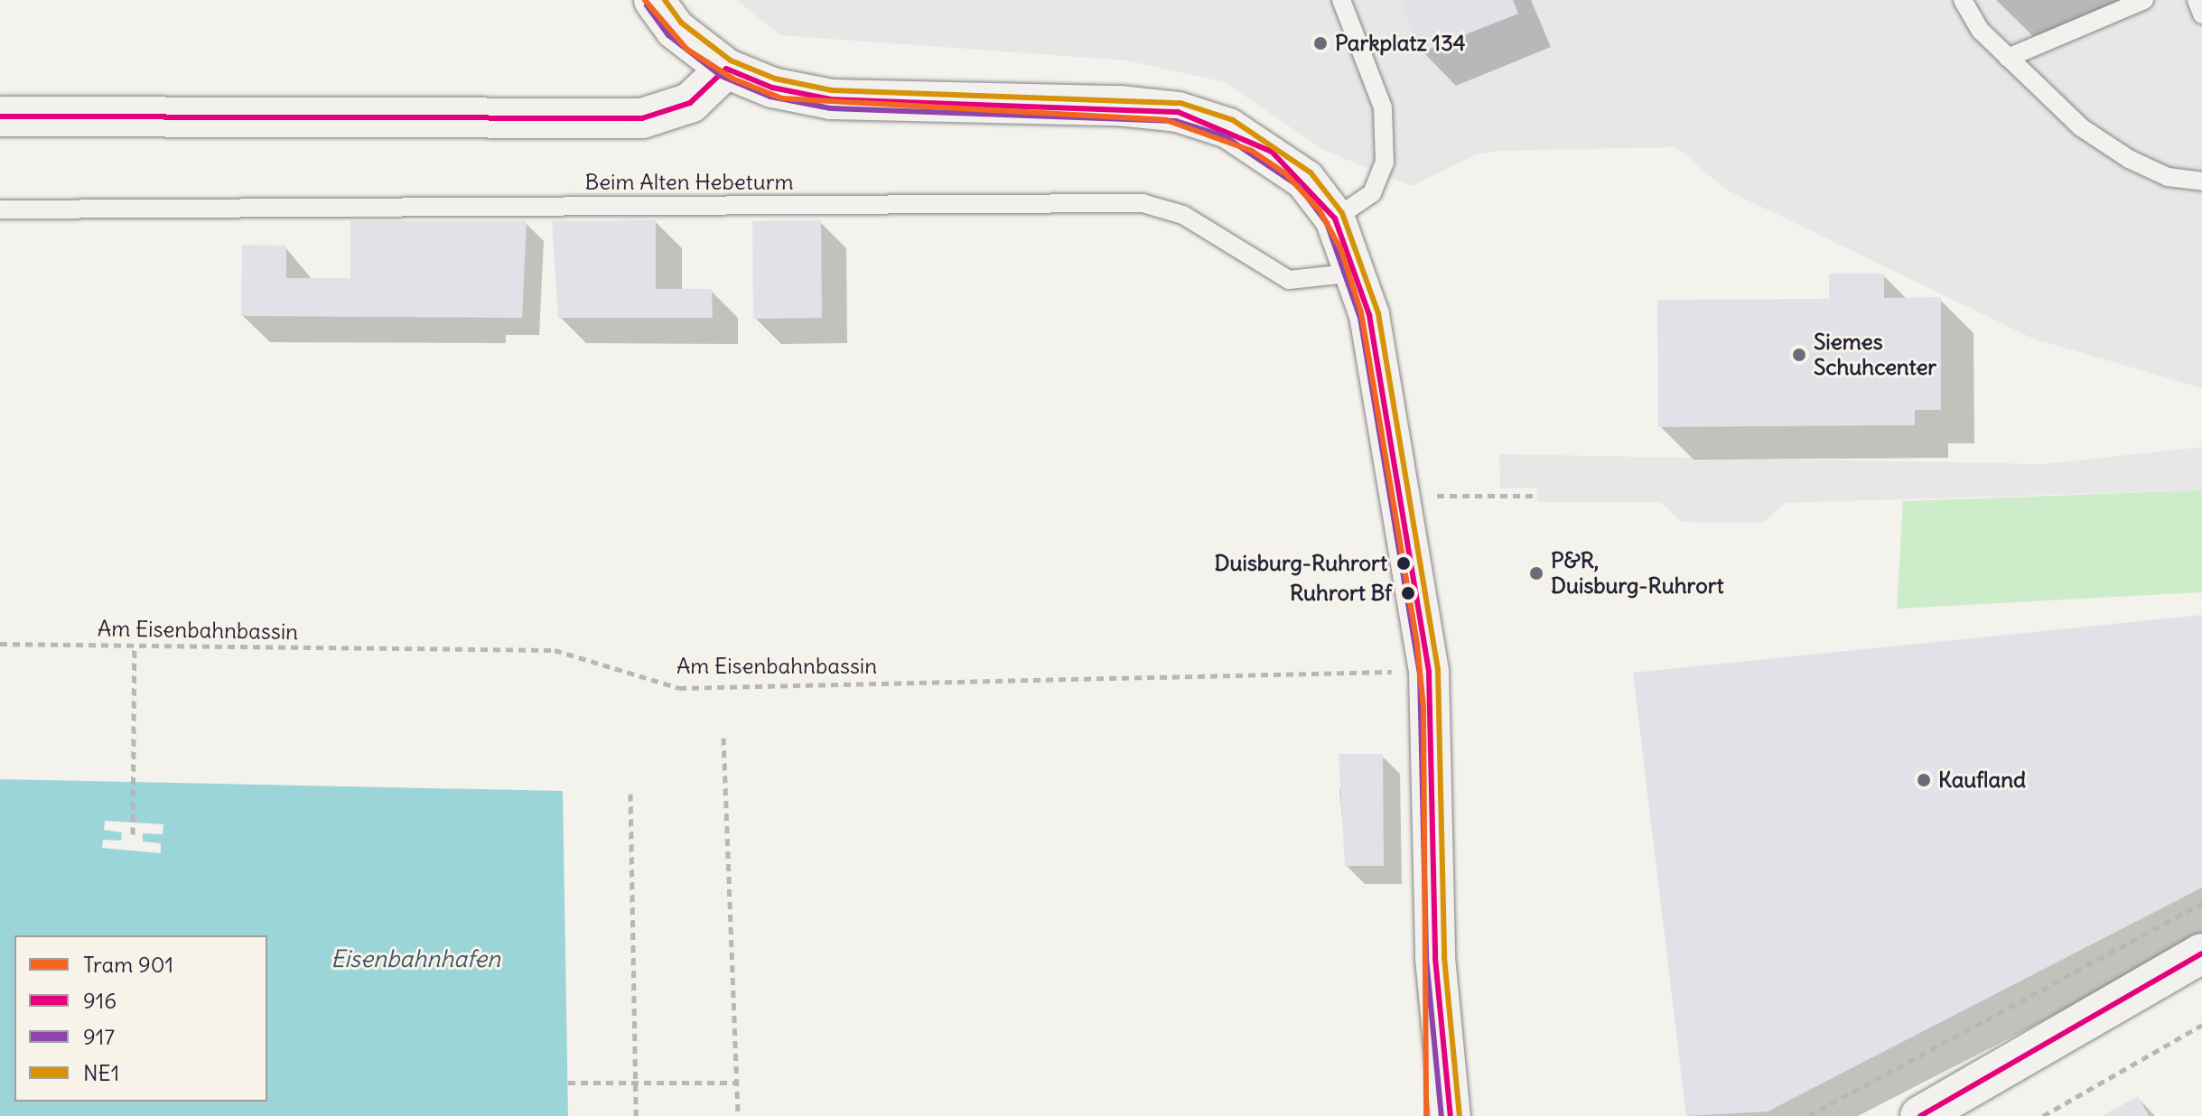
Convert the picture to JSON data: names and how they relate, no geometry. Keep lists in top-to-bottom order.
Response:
{
  "streets": {
    "lane": ["Beim Alten Hebeturm"],
    "path": ["Am Eisenbahnbassin"]
  },
  "water": ["Eisenbahnhafen"],
  "places": [
    "Parkplatz 134",
    "Siemes Schuhcenter",
    "Duisburg-Ruhrort",
    "P&R, Duisburg-Ruhrort",
    "Ruhrort Bf",
    "Kaufland"
  ],
  "lines": [
    "tram line 901",
    "transit line NE1",
    "transit line 917",
    "transit line 916"
  ],
  "legend": [
    "Tram 901",
    "916",
    "917",
    "NE1"
  ]
}
